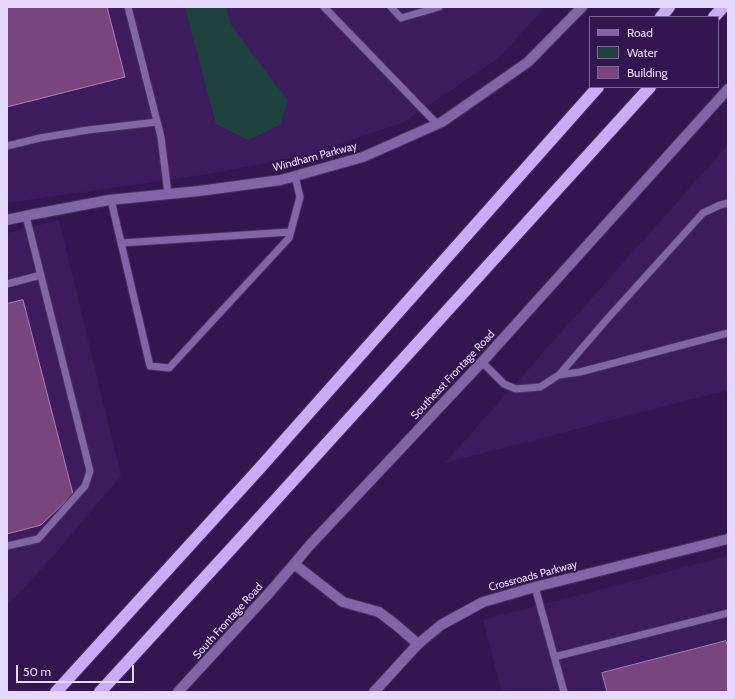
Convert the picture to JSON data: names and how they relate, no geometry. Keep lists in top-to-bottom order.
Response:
{
  "streets": {
    "street": [
      "Windham Parkway",
      "Southeast Frontage Road",
      "Crossroads Parkway",
      "South Frontage Road"
    ]
  },
  "crossings": [
    ["Southeast Frontage Road", "South Frontage Road"]
  ],
  "legend": ["Road", "Water", "Building"],
  "scale_bar": "50 m"
}
